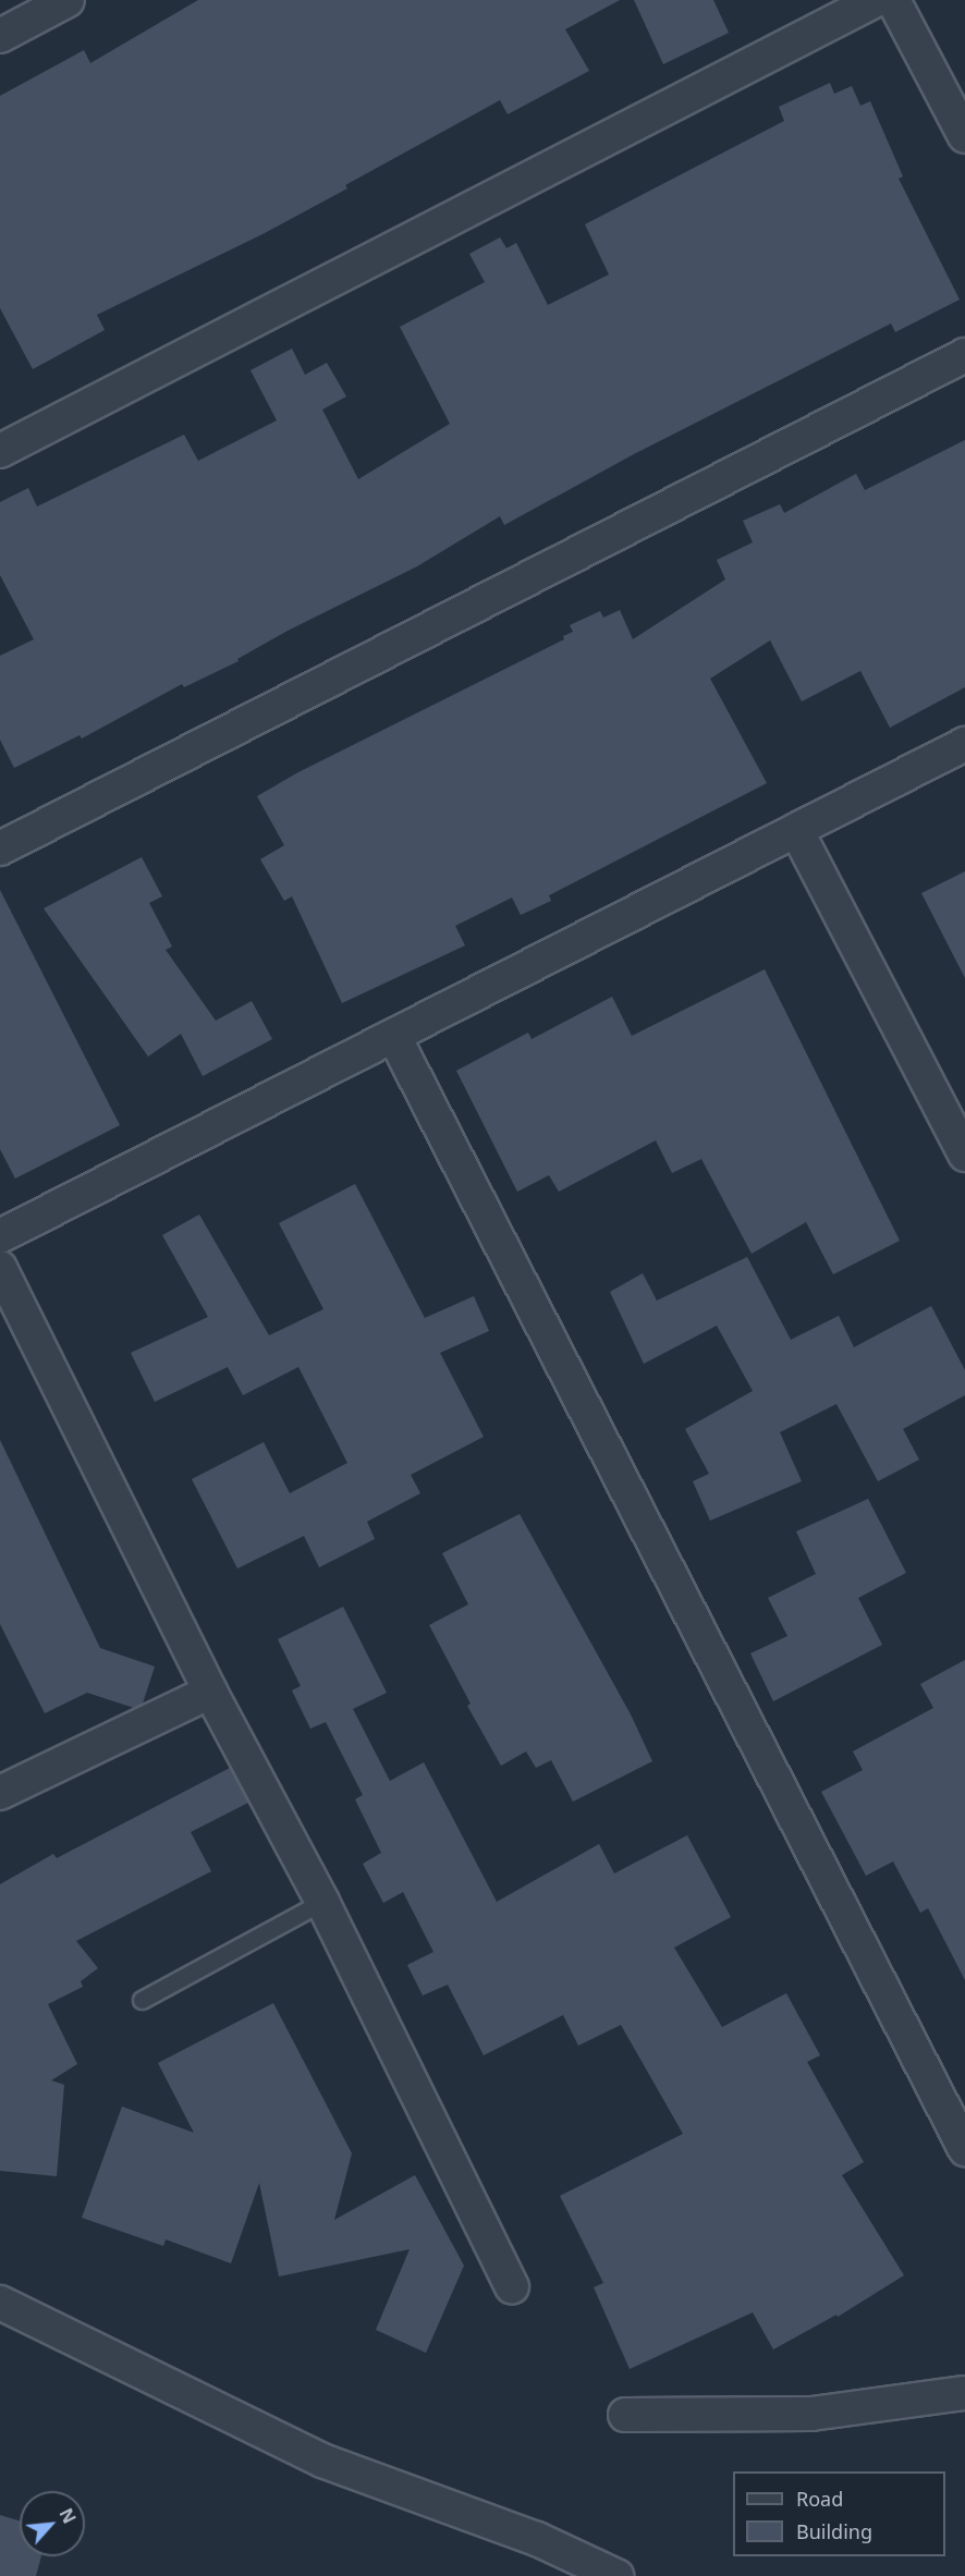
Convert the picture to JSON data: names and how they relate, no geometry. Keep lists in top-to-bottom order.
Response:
{
  "legend": ["Road", "Building"],
  "north": "top right"
}
